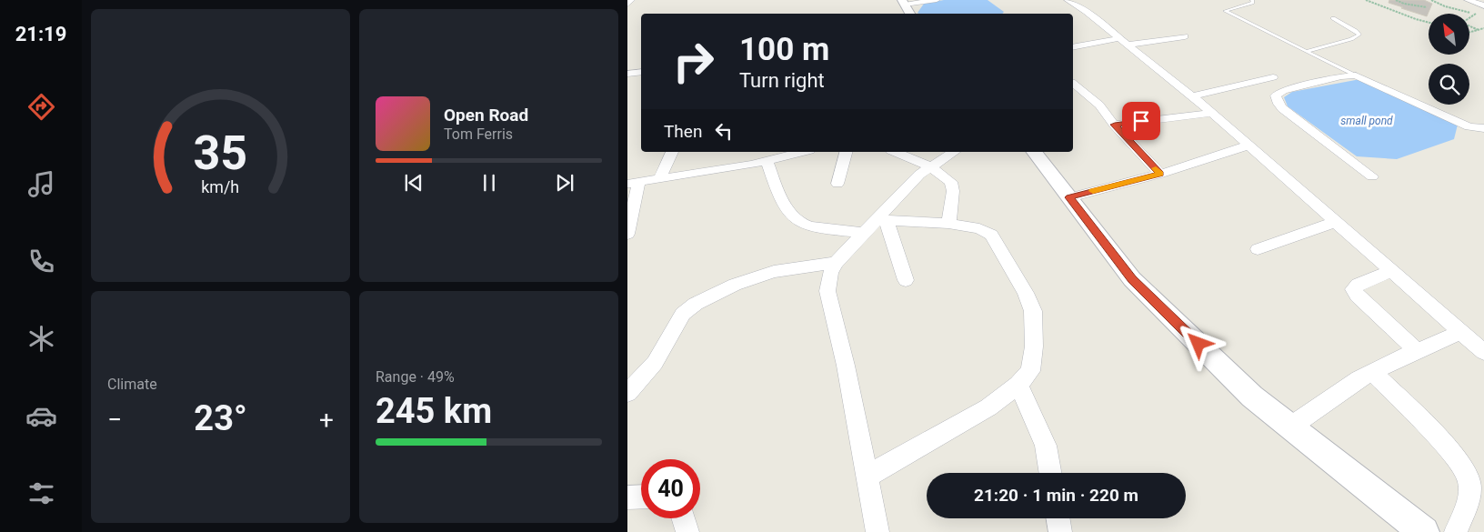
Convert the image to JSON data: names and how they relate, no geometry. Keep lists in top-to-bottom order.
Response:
{
  "water": ["small pond"],
  "north": "top left",
  "page": {
    "tabs": "21:19",
    "turn": ["100 m", "Turn right"],
    "song": ["Open Road", "Tom Ferris"],
    "then": "Then",
    "tile": [
      "Climate",
      ["Range · 49%", "245 km"]
    ],
    "heat": ["−", "23°", "+"],
    "limit": "40",
    "trip": "21:20 · 1 min · 220 m",
    "gauge": ["35", "km/h"]
  }
}
